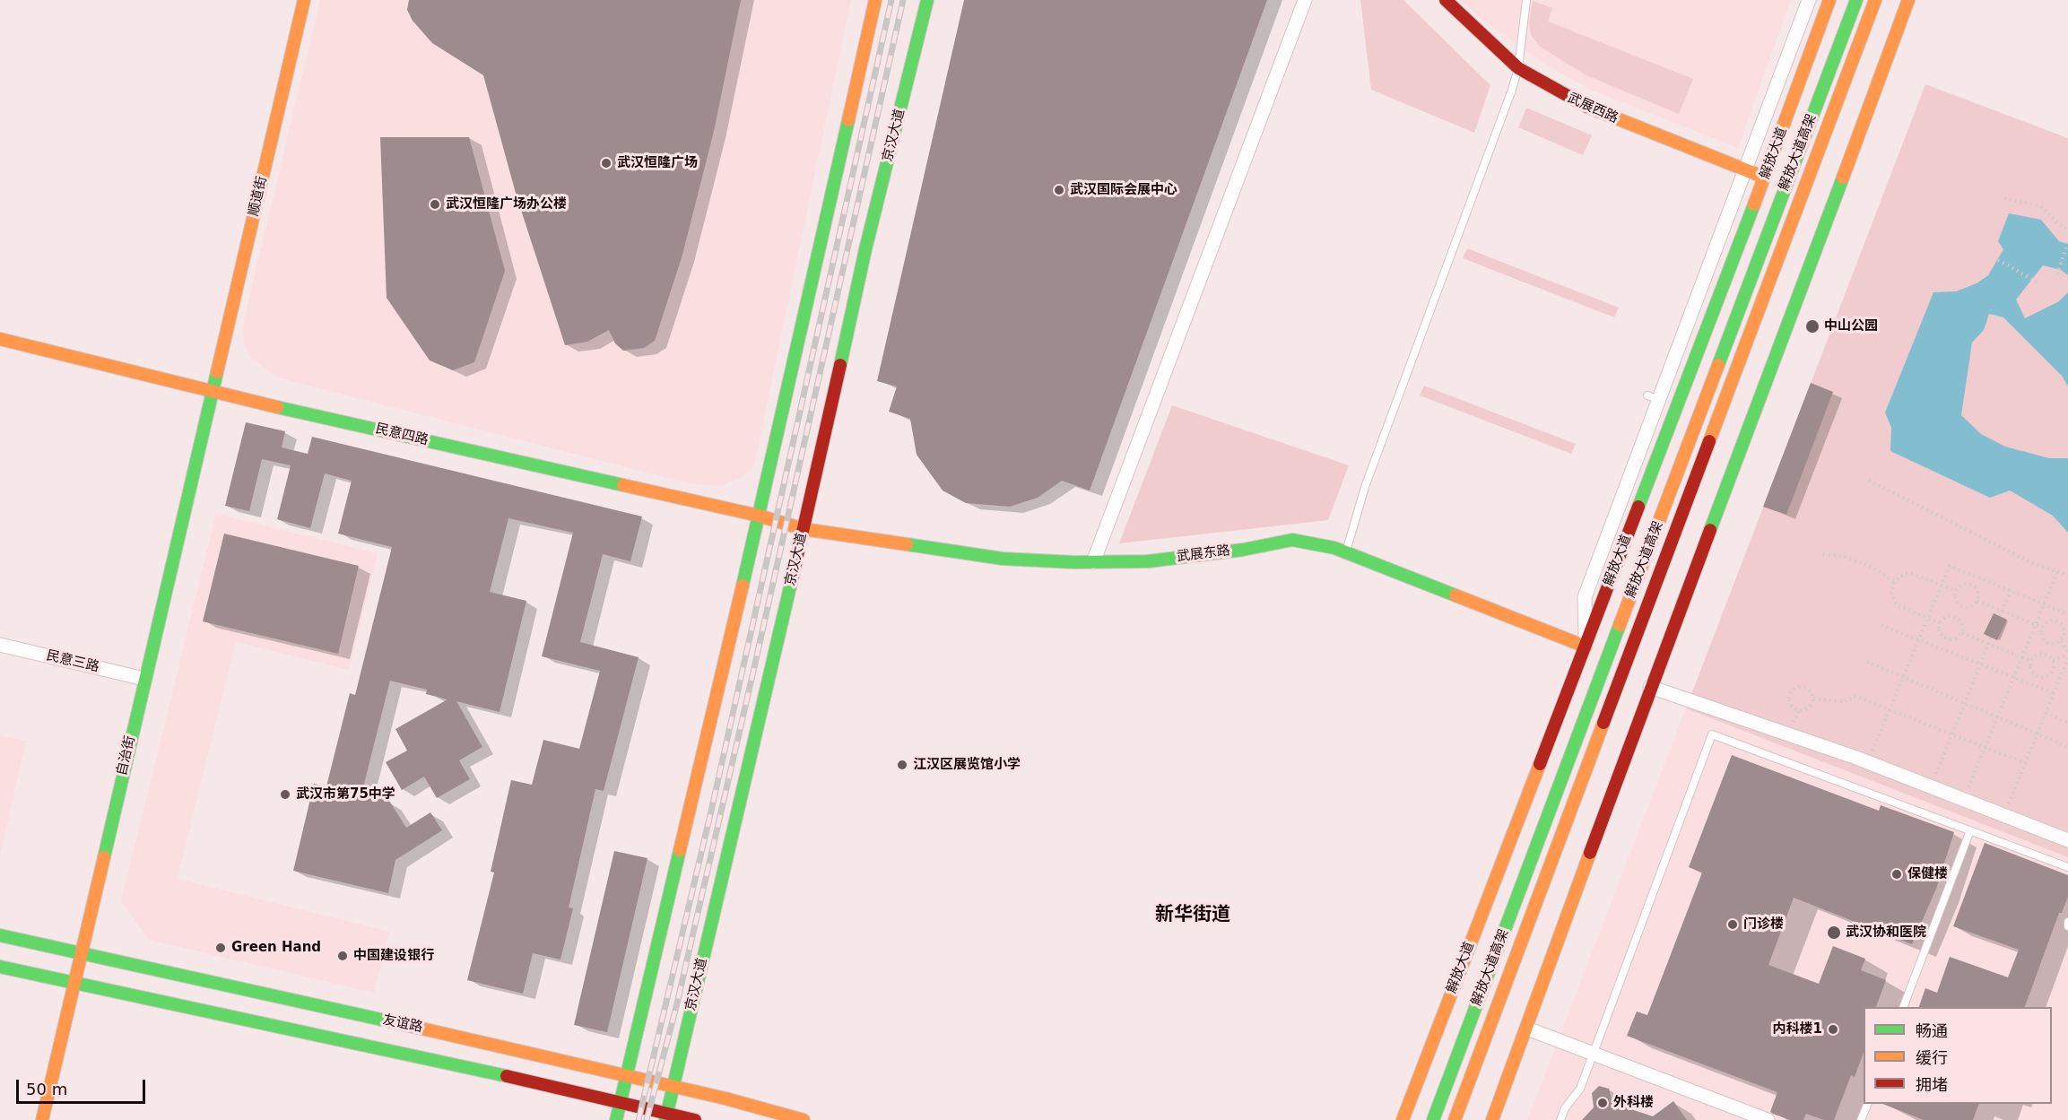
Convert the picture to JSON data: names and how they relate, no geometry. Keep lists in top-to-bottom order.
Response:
{
  "streets": {
    "main road": [
      "武展西路",
      "京汉大道",
      "解放大道高架",
      "解放大道",
      "顺道街",
      "民意四路",
      "武展东路",
      "自治街",
      "友谊路"
    ],
    "street": ["民意三路"]
  },
  "crossings": [
    ["武展西路", "解放大道"],
    ["京汉大道", "民意四路"],
    ["京汉大道", "武展东路"],
    ["京汉大道", "友谊路"],
    ["解放大道", "武展东路"],
    ["顺道街", "民意四路"],
    ["顺道街", "自治街"],
    ["民意四路", "武展东路"],
    ["民意四路", "自治街"],
    ["民意三路", "自治街"],
    ["自治街", "友谊路"]
  ],
  "districts": ["新华街道"],
  "places": [
    "武汉恒隆广场",
    "武汉国际会展中心",
    "武汉恒隆广场办公楼",
    "中山公园",
    "江汉区展览馆小学",
    "武汉市第75中学",
    "保健楼",
    "门诊楼",
    "武汉协和医院",
    "Green Hand",
    "中国建设银行",
    "内科楼1",
    "外科楼"
  ],
  "legend": ["畅通", "缓行", "拥堵"],
  "scale_bar": "50 m"
}
